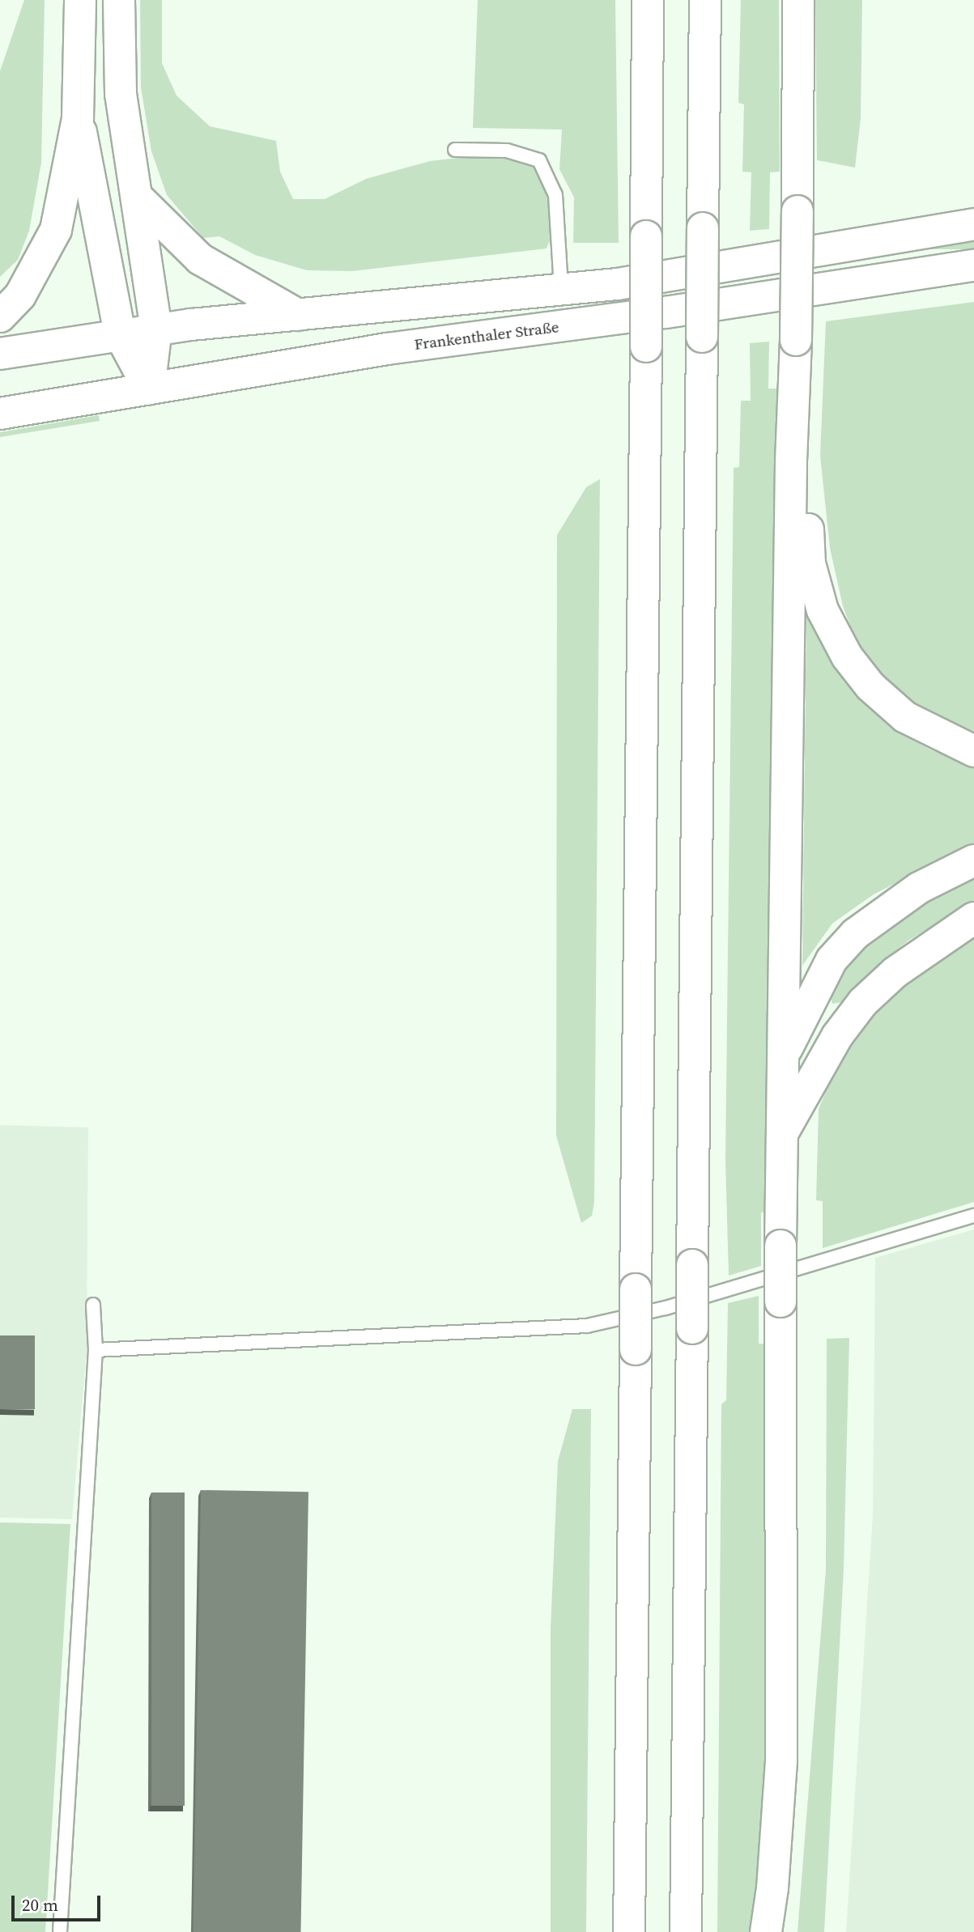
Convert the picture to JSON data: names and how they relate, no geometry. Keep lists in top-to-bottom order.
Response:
{
  "streets": {
    "main road": ["Frankenthaler Straße"]
  },
  "scale_bar": "20 m"
}
